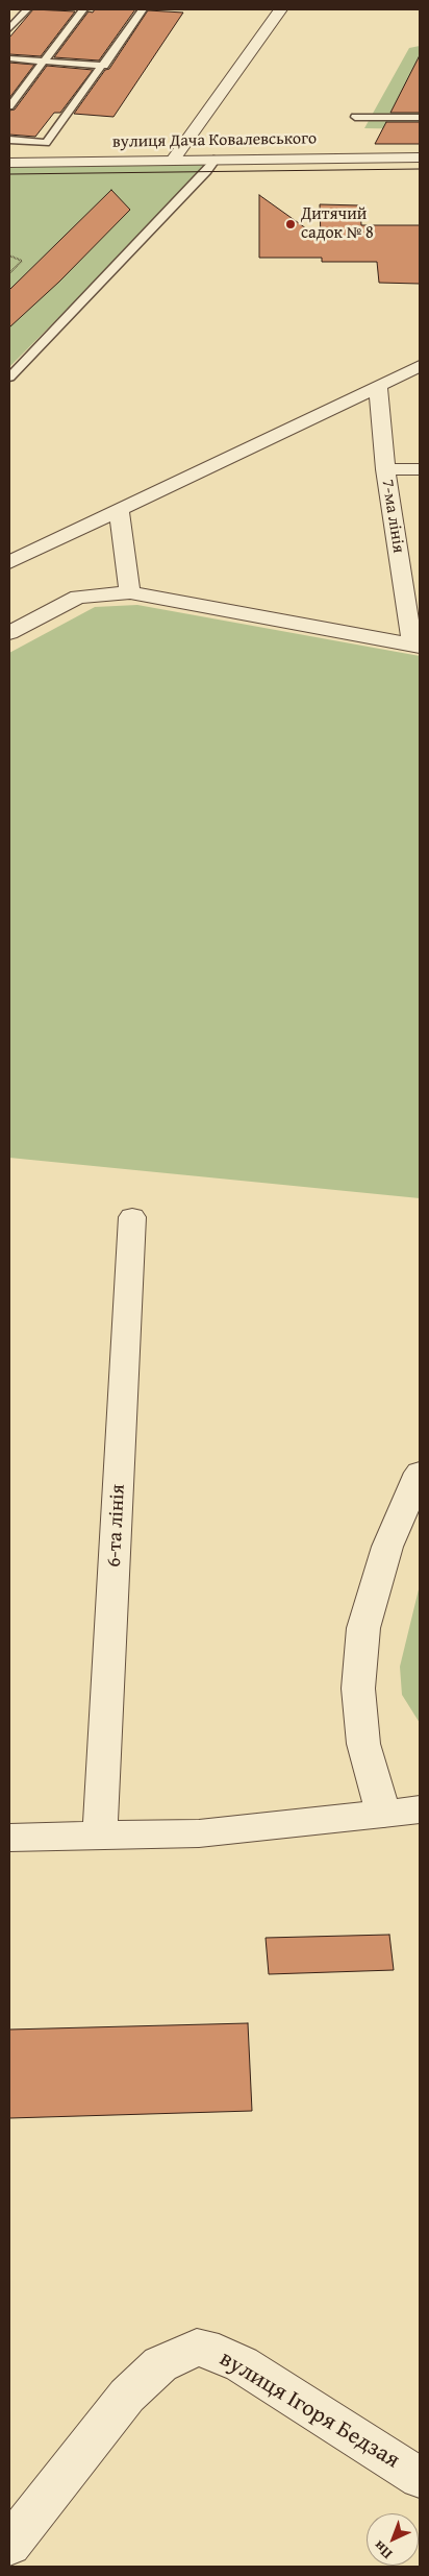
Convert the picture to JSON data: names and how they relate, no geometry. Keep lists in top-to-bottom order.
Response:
{
  "streets": {
    "street": [
      "вулиця Дача Ковалевського",
      "7-ма лінія",
      "6-та лінія",
      "вулиця Ігоря Бедзая"
    ]
  },
  "places": ["Дитячий садок № 8"],
  "north": "bottom left"
}
